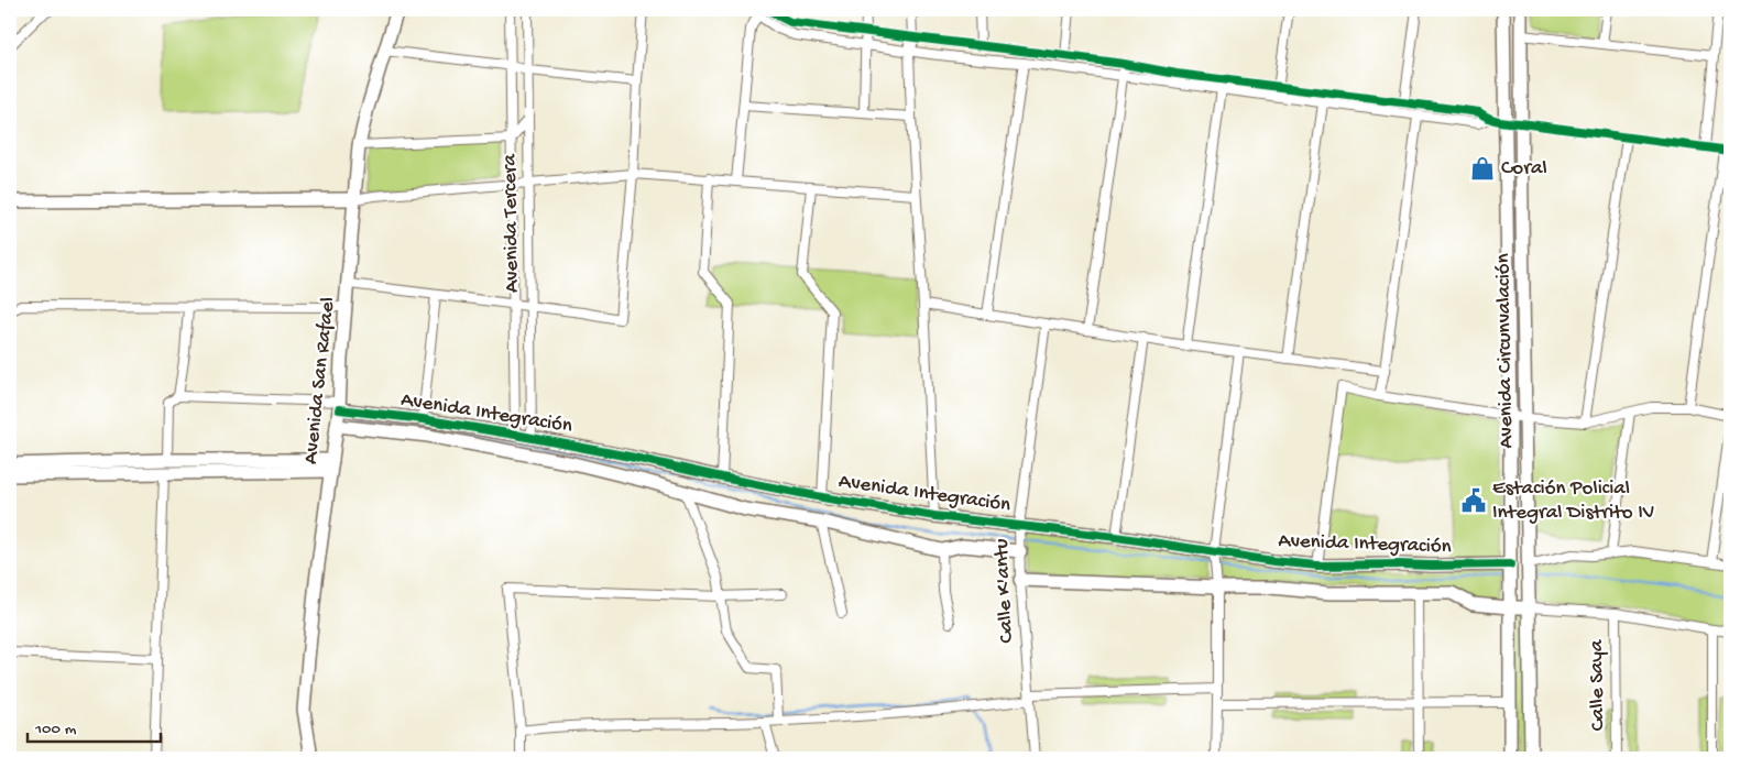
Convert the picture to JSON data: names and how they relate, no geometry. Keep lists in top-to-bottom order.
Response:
{
  "streets": {
    "street": [
      "Avenida Tercera",
      "Avenida Circunvalación",
      "Avenida San Rafael",
      "Avenida Integración",
      "Calle K'antu",
      "Calle Saya"
    ]
  },
  "crossings": [
    ["Avenida Tercera", "Avenida Integración"],
    ["Avenida Circunvalación", "Avenida Integración"],
    ["Avenida San Rafael", "Avenida Integración"],
    ["Avenida Integración", "Calle K'antu"]
  ],
  "places": {
    "shop": ["Coral"],
    "public building": ["Estación Policial Integral Distrito IV"]
  },
  "scale_bar": "100 m"
}
